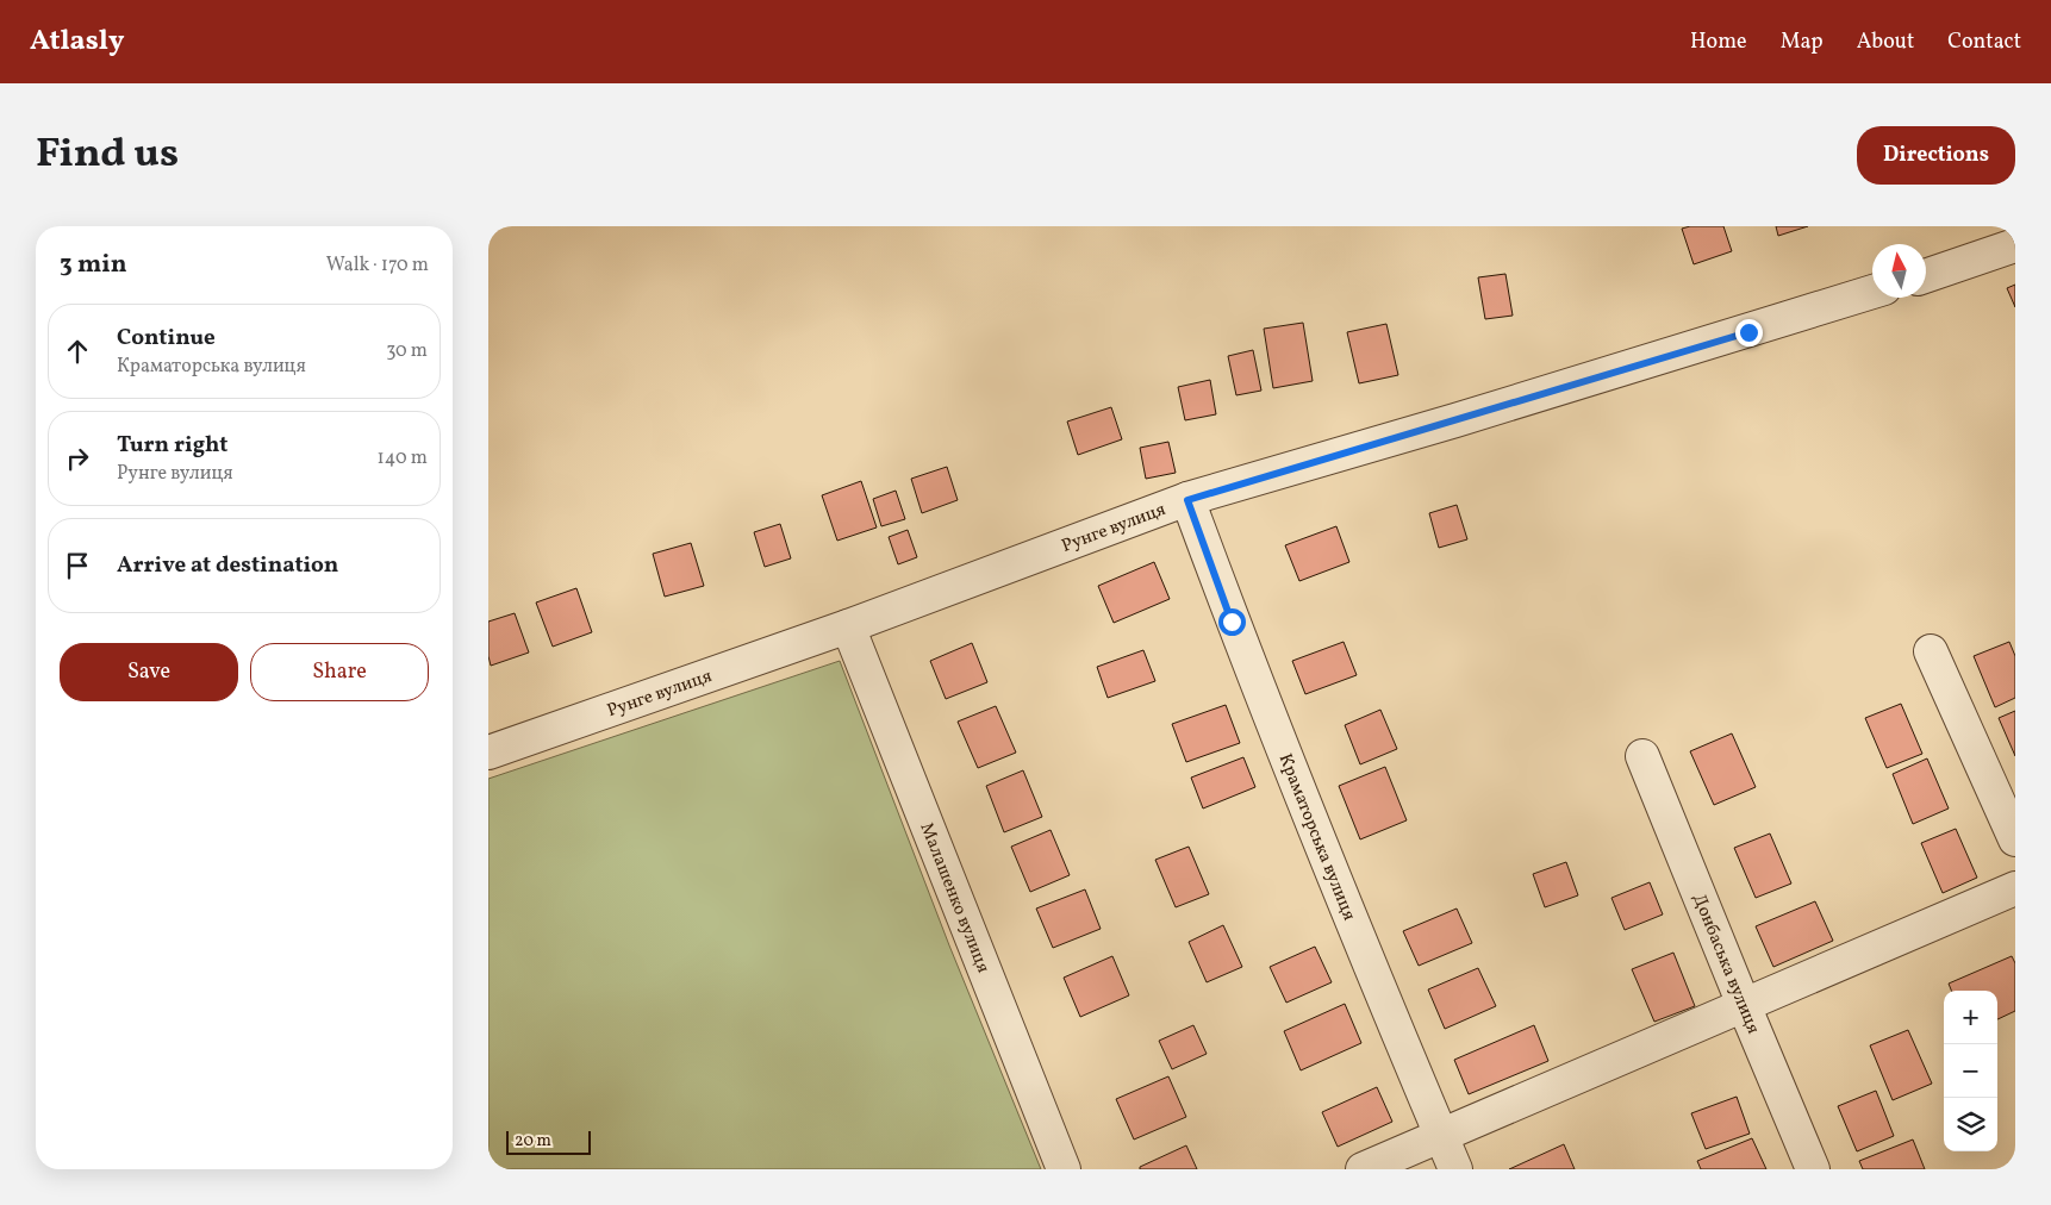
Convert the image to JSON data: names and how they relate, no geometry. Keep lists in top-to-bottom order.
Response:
{
  "streets": {
    "street": [
      "Рунге вулиця",
      "Краматорська вулиця",
      "Малашенко вулиця",
      "Донбаська вулиця"
    ]
  },
  "crossings": [
    ["Рунге вулиця", "Краматорська вулиця"],
    ["Рунге вулиця", "Малашенко вулиця"]
  ],
  "scale_bar": "20 m",
  "north": "top",
  "page": {
    "header": "Atlasly",
    "nav": [
      "Home",
      "Map",
      "About",
      "Contact"
    ],
    "title": "Find us",
    "buttons": [
      "Directions",
      ["Save", "Share"]
    ],
    "heading": ["3 min", "Walk · 170 m"],
    "list": [
      ["Continue", "Краматорська вулиця", "30 m"],
      ["Turn right", "Рунге вулиця", "140 m"],
      "Arrive at destination"
    ],
    "map_buttons": ["+", "−"],
    "scale": "20 m"
  }
}
